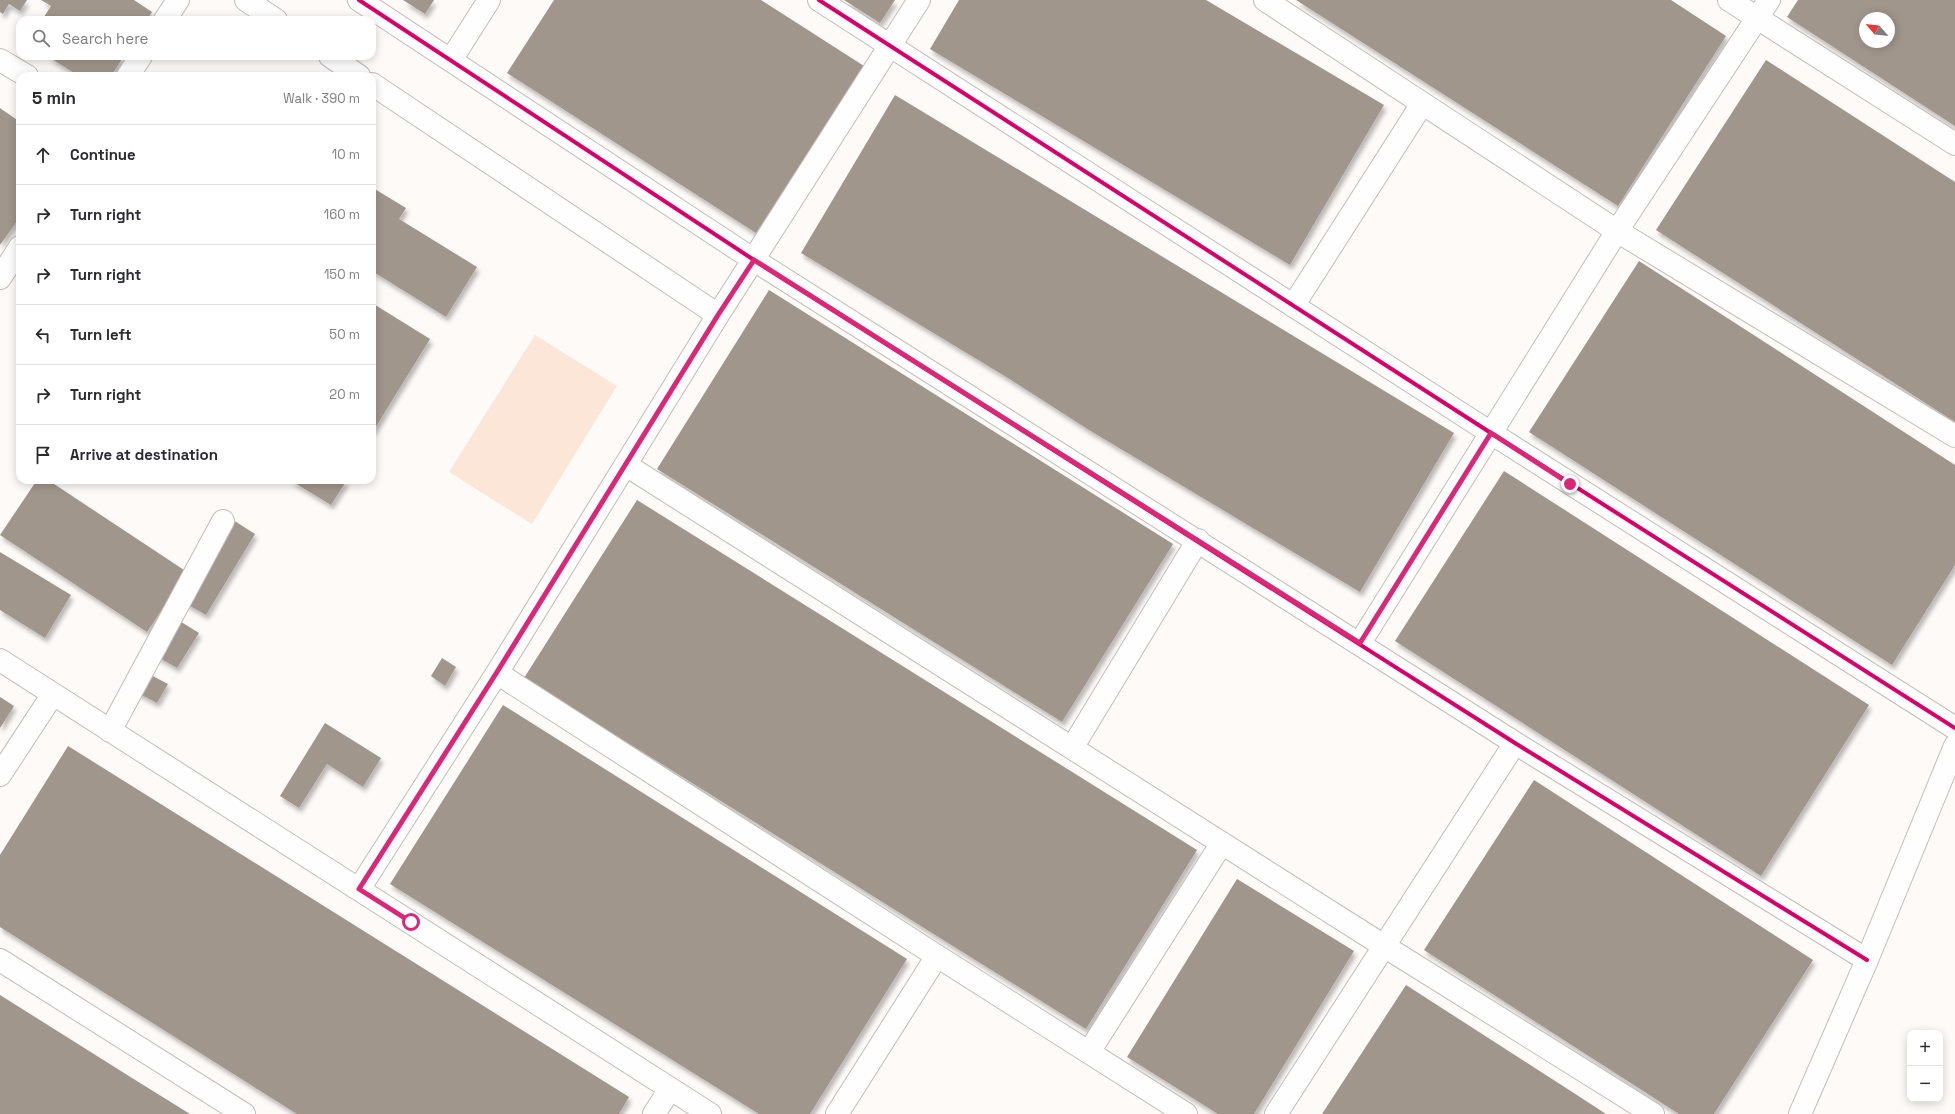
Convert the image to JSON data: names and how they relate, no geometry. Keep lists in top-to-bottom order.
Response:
{
  "north": "top left",
  "page": {
    "search": "Search here",
    "heading": ["5 min", "Walk · 390 m"],
    "list": [
      ["Continue", "10 m"],
      ["Turn right", "160 m"],
      ["Turn right", "150 m"],
      ["Turn left", "50 m"],
      ["Turn right", "20 m"],
      "Arrive at destination"
    ],
    "map_buttons": ["+", "−"]
  }
}
